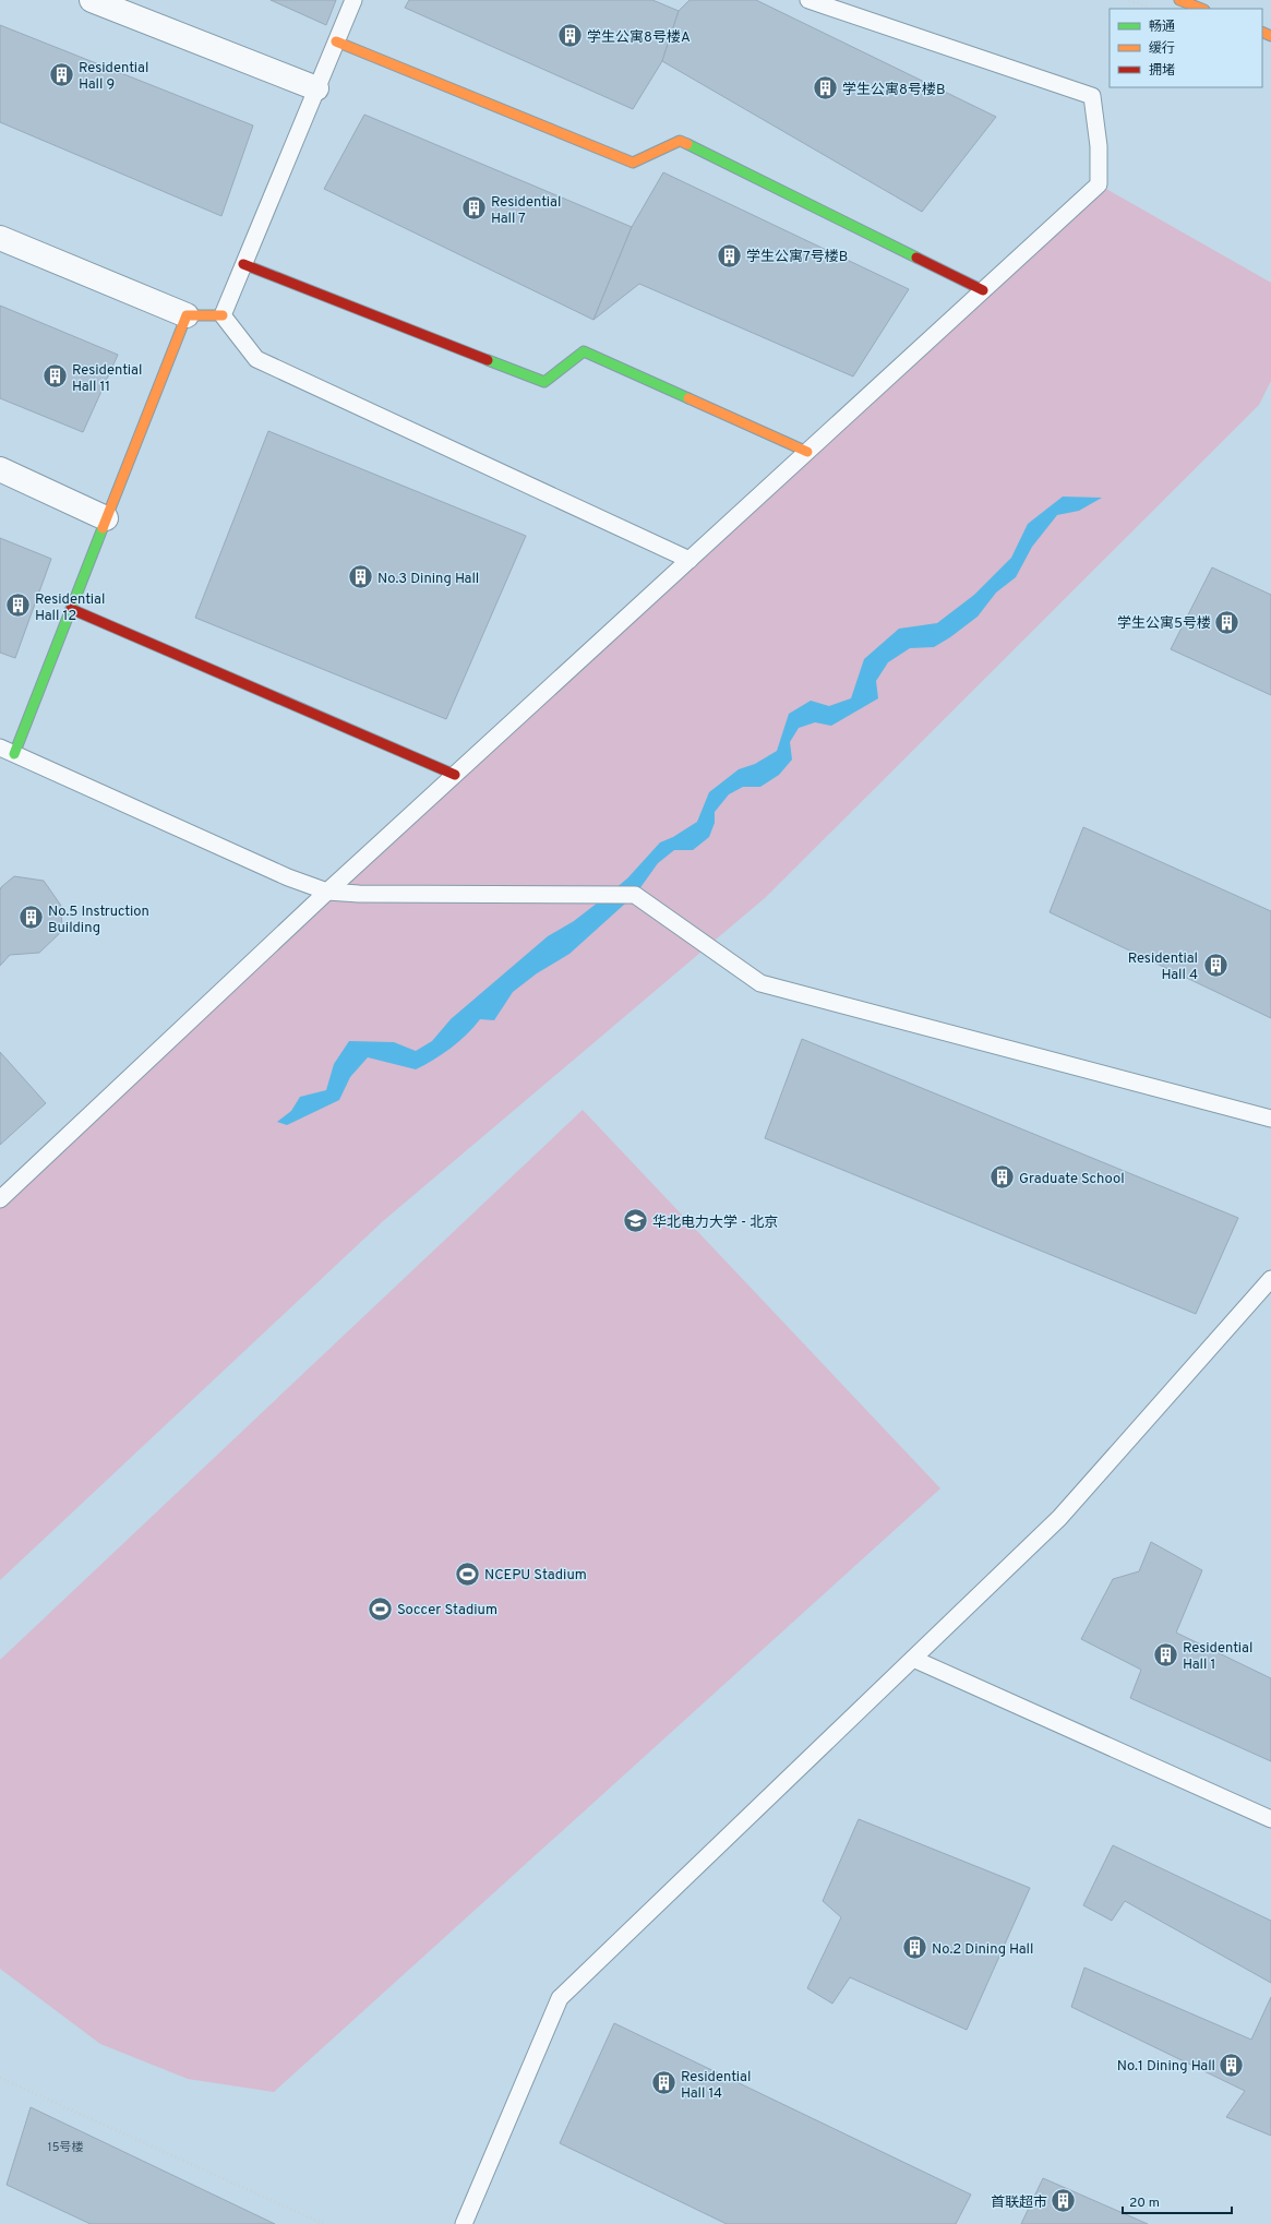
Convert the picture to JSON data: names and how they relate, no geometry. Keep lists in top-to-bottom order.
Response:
{
  "places": {
    "building": [
      "学生公寓8号楼A",
      "Residential Hall 9",
      "学生公寓8号楼B",
      "Residential Hall 7",
      "学生公寓7号楼B",
      "Residential Hall 11",
      "No.3 Dining Hall",
      "Residential Hall 12",
      "学生公寓5号楼",
      "No.5 Instruction Building",
      "Residential Hall 4",
      "Graduate School",
      "Residential Hall 1",
      "No.2 Dining Hall",
      "No.1 Dining Hall",
      "Residential Hall 14",
      "首联超市"
    ],
    "school or university": ["华北电力大学 - 北京"],
    "sports": ["NCEPU Stadium", "Soccer Stadium"]
  },
  "house_numbers": ["15号楼"],
  "legend": ["畅通", "缓行", "拥堵"],
  "scale_bar": "20 m"
}
